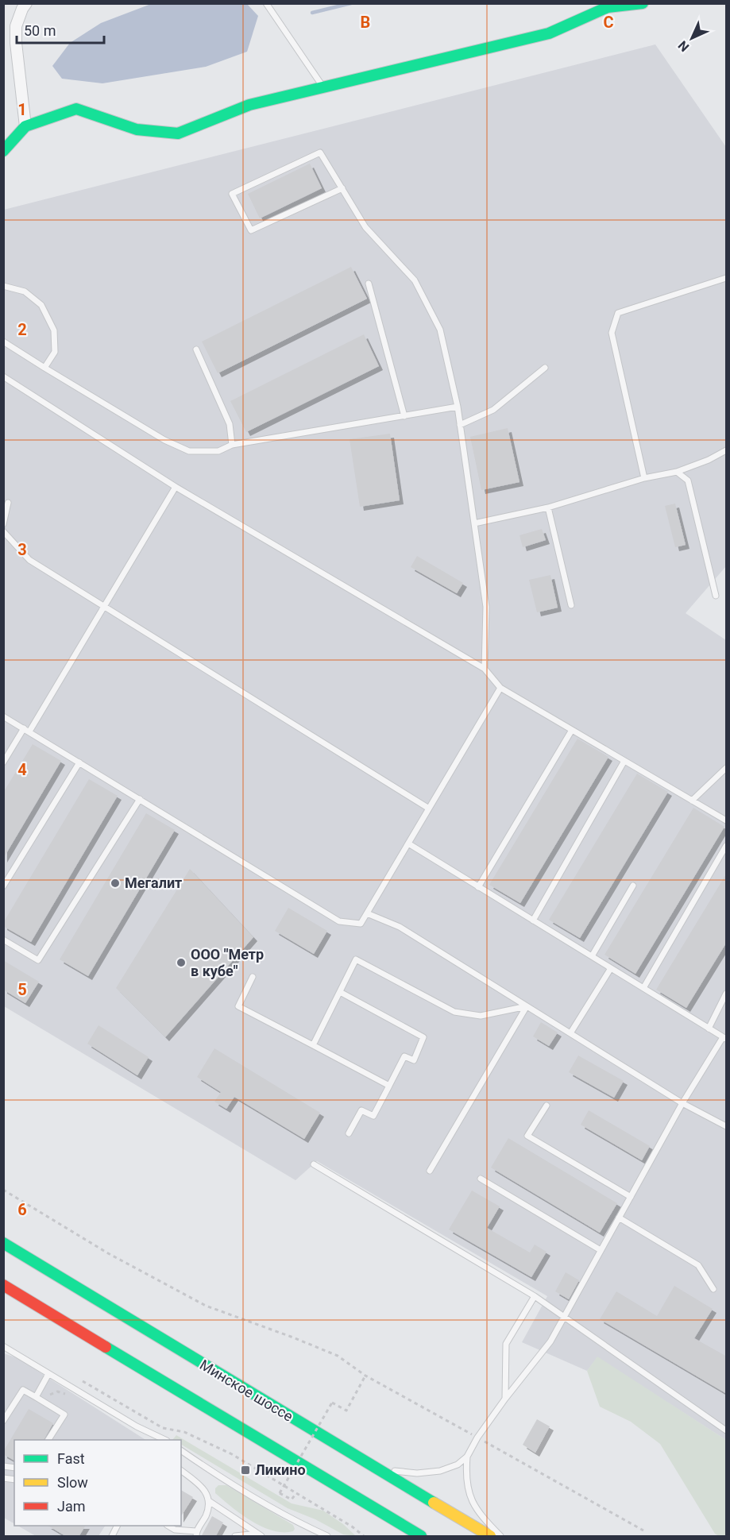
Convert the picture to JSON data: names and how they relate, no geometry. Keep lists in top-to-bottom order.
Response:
{
  "streets": {
    "main road": ["Минское шоссе"]
  },
  "places": {
    "other": ["Мегалит", "ООО \"Метр в кубе\""],
    "transit": ["Ликино"]
  },
  "legend": ["Fast", "Slow", "Jam"],
  "scale_bar": "50 m",
  "north": "bottom left",
  "grid": {
    "columns": ["B", "C"],
    "rows": [
      "1",
      "2",
      "3",
      "4",
      "5",
      "6"
    ]
  }
}
